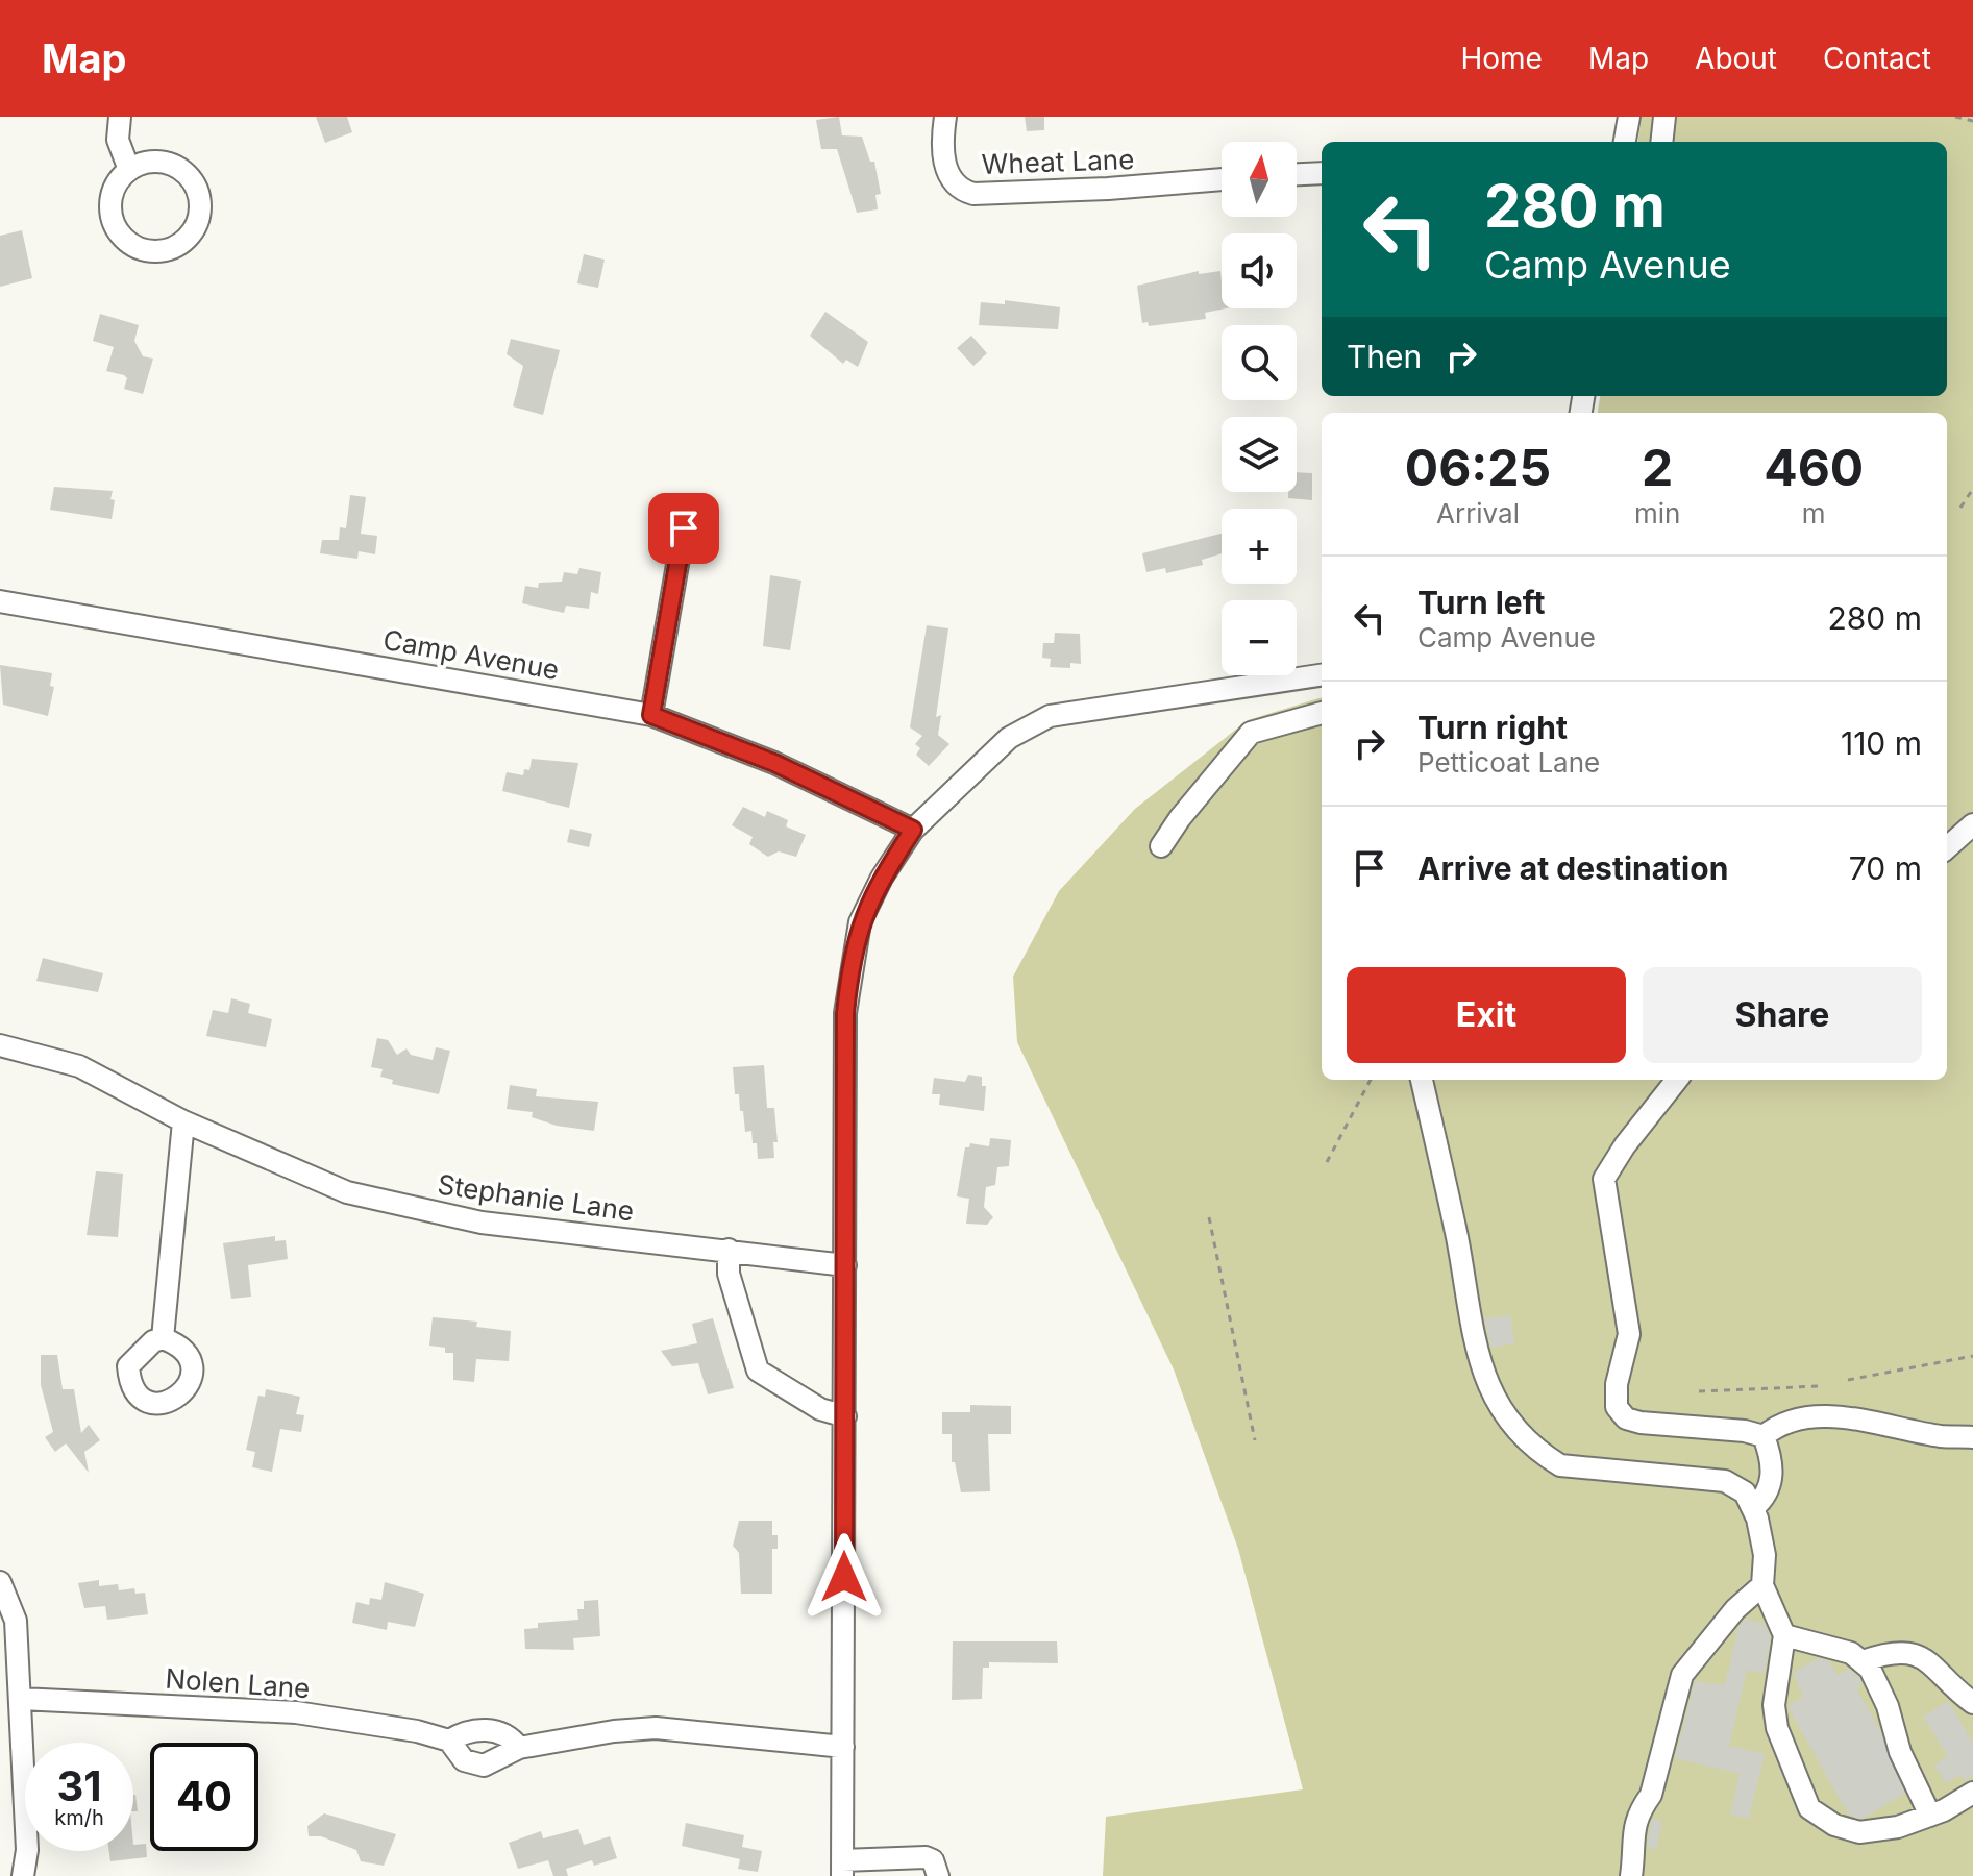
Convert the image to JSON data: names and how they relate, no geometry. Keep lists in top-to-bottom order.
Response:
{
  "streets": {
    "street": [
      "Wheat Lane",
      "Camp Avenue",
      "Stephanie Lane",
      "Nolen Lane"
    ]
  },
  "north": "top",
  "page": {
    "header": "Map",
    "nav": [
      "Home",
      "Map",
      "About",
      "Contact"
    ],
    "map_buttons": ["+", "−"],
    "turn": ["280 m", "Camp Avenue"],
    "then": "Then",
    "eta": [
      "06:25",
      "Arrival",
      "2",
      "min",
      "460",
      "m"
    ],
    "list": [
      {
        "name": "Turn left",
        "note": "Camp Avenue",
        "value": "280 m"
      },
      {
        "name": "Turn right",
        "note": "Petticoat Lane",
        "value": "110 m"
      },
      {
        "name": "Arrive at destination",
        "value": "70 m"
      }
    ],
    "buttons": ["Exit", "Share"],
    "speed": "31 km/h",
    "limit": "40"
  }
}
